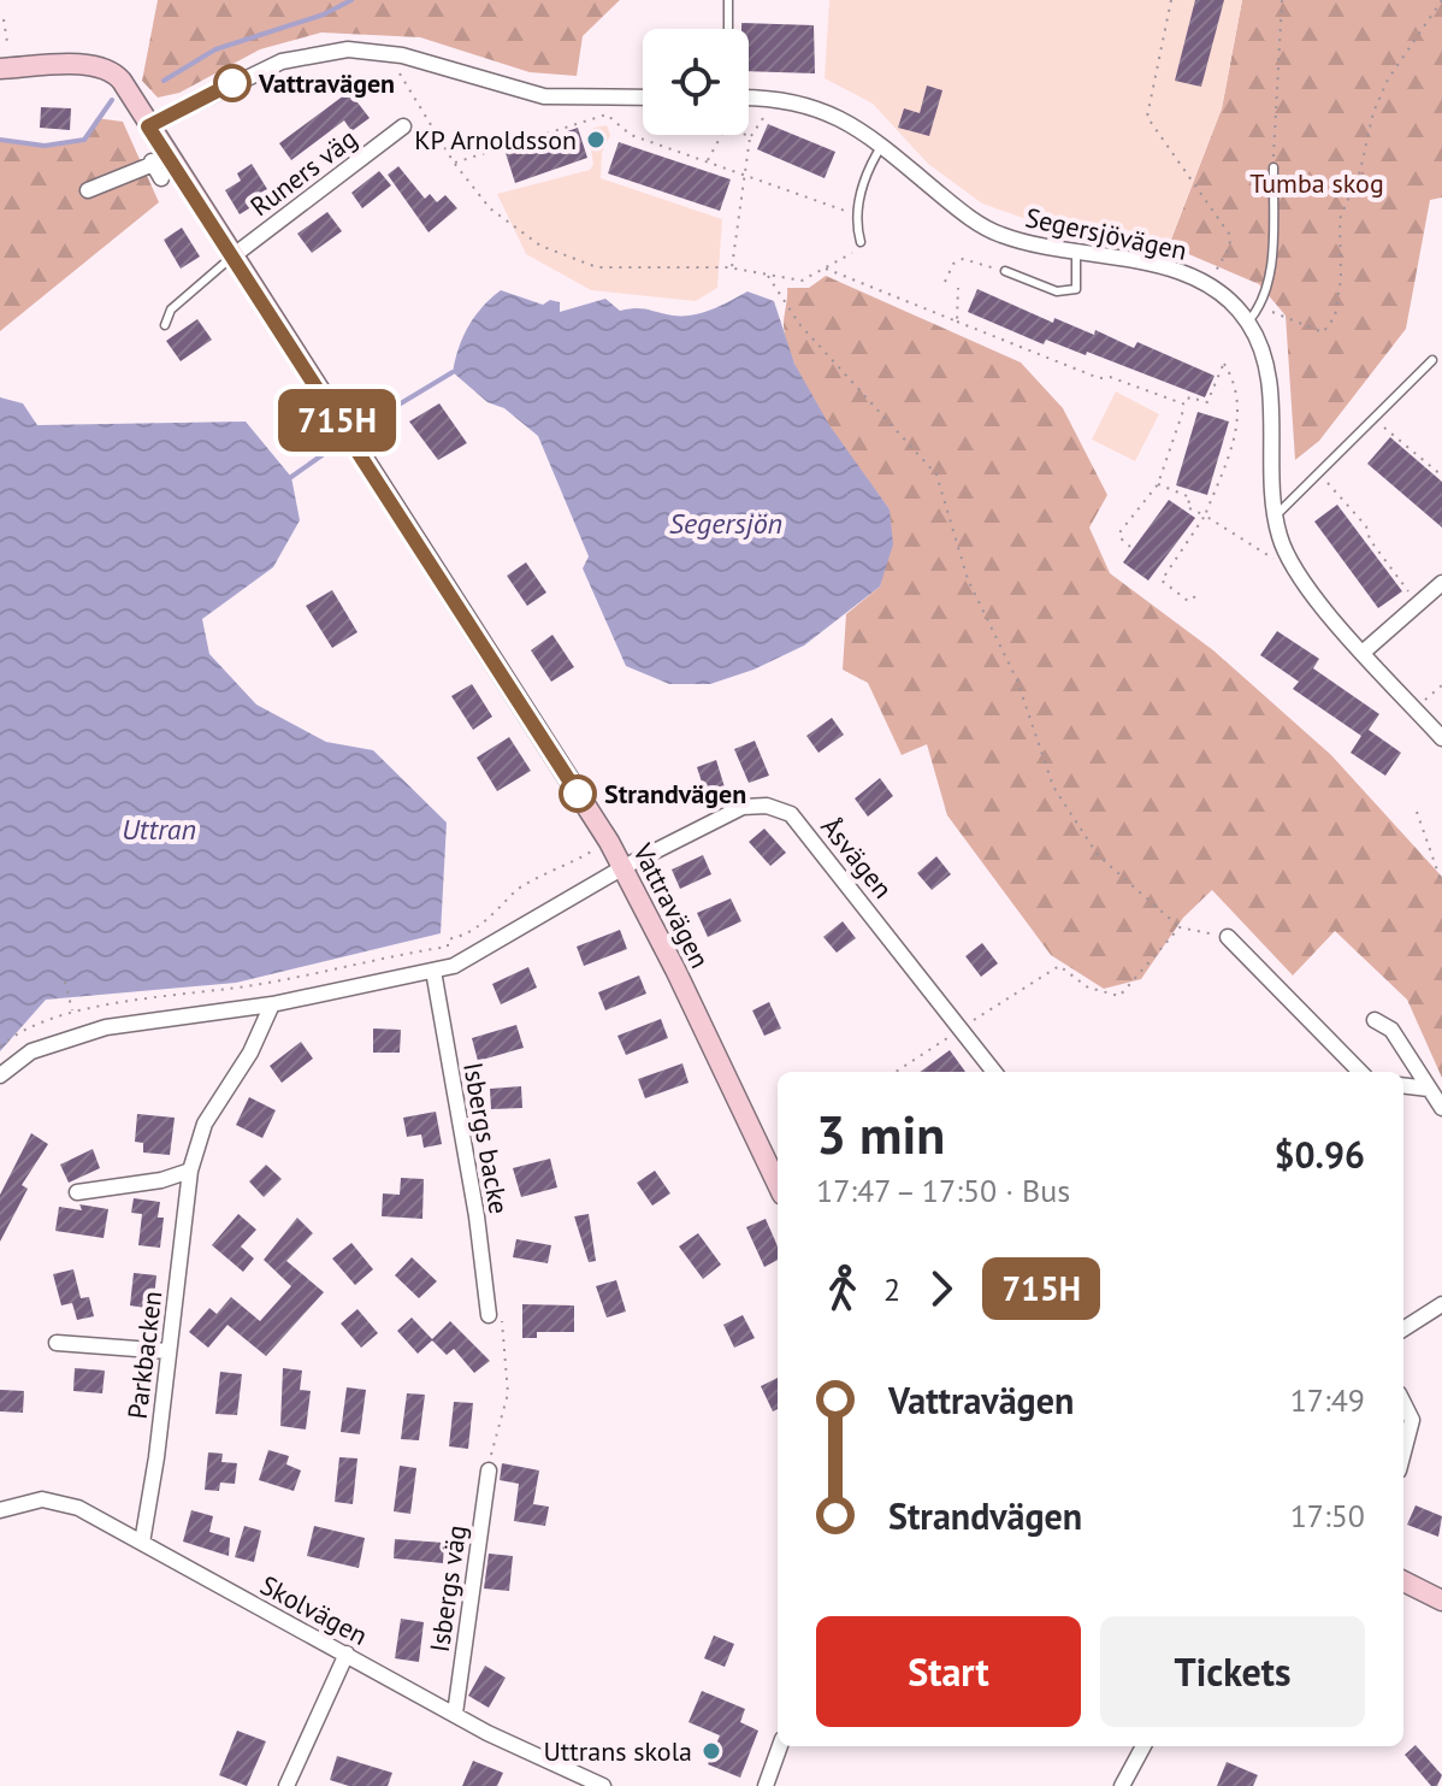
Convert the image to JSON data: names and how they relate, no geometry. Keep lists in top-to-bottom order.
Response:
{
  "streets": {
    "street": [
      "Runers väg",
      "Segersjövägen",
      "Åsvägen",
      "Vattravägen",
      "Isbergs backe",
      "Parkbacken",
      "Isbergs väg",
      "Skolvägen"
    ]
  },
  "crossings": [
    ["Runers väg", "Vattravägen"],
    ["Åsvägen", "Vattravägen"],
    ["Parkbacken", "Skolvägen"],
    ["Isbergs väg", "Skolvägen"]
  ],
  "water": ["Segersjön", "Uttran"],
  "parks": ["Tumba skog"],
  "places": [
    "Vattravägen",
    "KP Arnoldsson",
    "Strandvägen",
    "Uttrans skola"
  ],
  "lines": ["bus line 715H"],
  "page": {
    "on_map": "715H",
    "heading": ["3 min", "17:47 – 17:50 · Bus", "$0.96"],
    "legs": ["2", "715H"],
    "list": [
      {
        "name": "Vattravägen",
        "value": "17:49"
      },
      {
        "name": "Strandvägen",
        "value": "17:50"
      }
    ],
    "buttons": ["Start", "Tickets"]
  }
}
